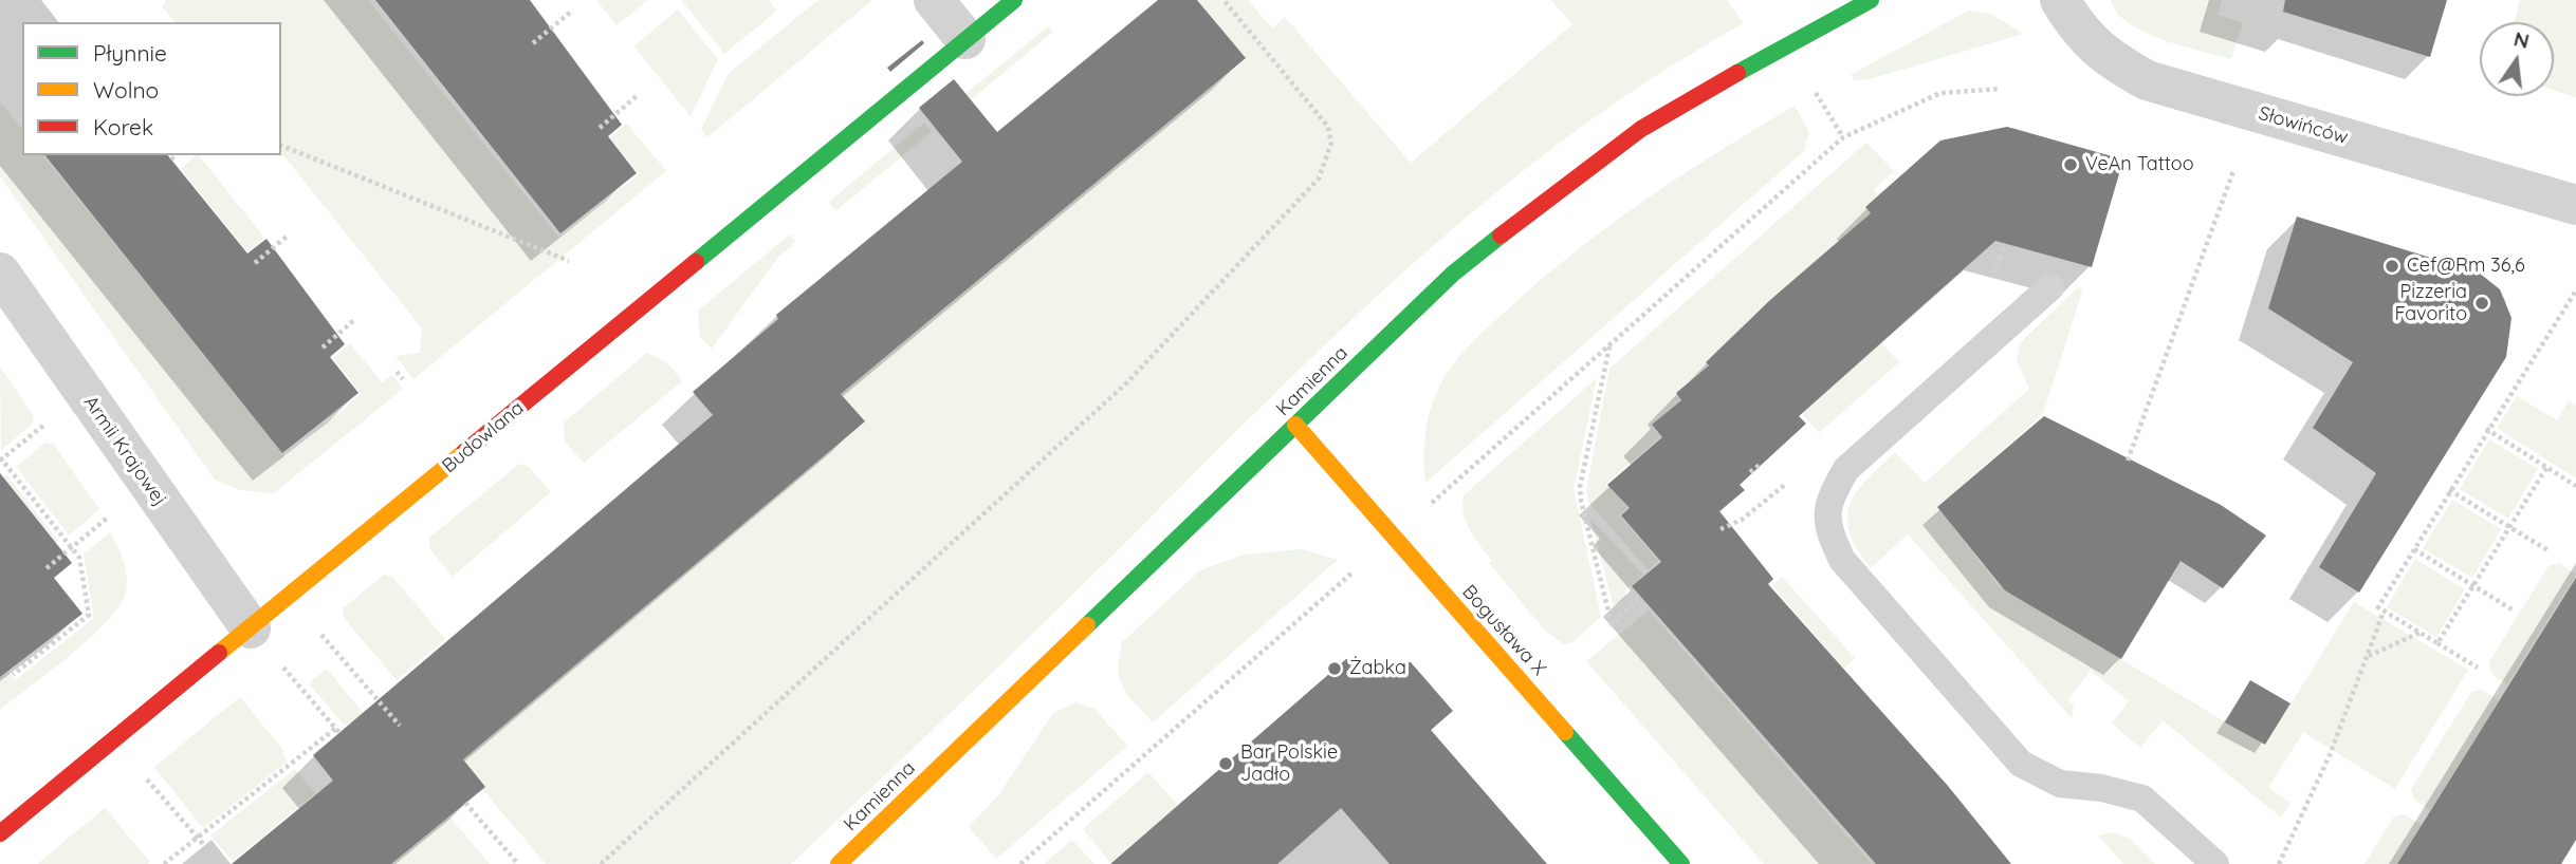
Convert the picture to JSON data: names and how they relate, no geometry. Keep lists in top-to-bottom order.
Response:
{
  "streets": {
    "street": [
      "Słowińców",
      "Kamienna",
      "Budowlana",
      "Armii Krajowej",
      "Bogusława X"
    ]
  },
  "crossings": [
    ["Kamienna", "Bogusława X"],
    ["Budowlana", "Armii Krajowej"]
  ],
  "places": [
    "VeAn Tattoo",
    "Cef@Rm 36,6",
    "Pizzeria Favorito",
    "Żabka",
    "Bar Polskie Jadło"
  ],
  "legend": ["Płynnie", "Wolno", "Korek"],
  "north": "top"
}
